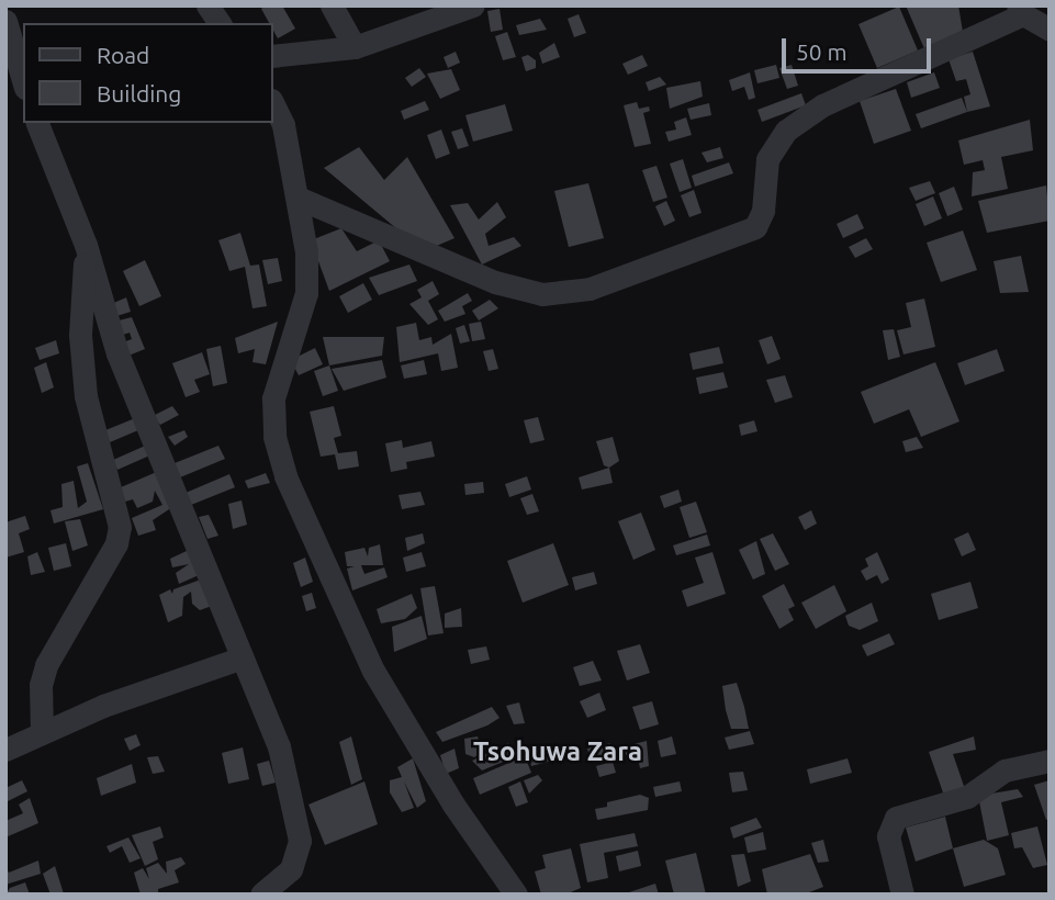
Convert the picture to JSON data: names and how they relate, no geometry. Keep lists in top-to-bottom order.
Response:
{
  "districts": ["Tsohuwa Zara"],
  "legend": ["Road", "Building"],
  "scale_bar": "50 m"
}
